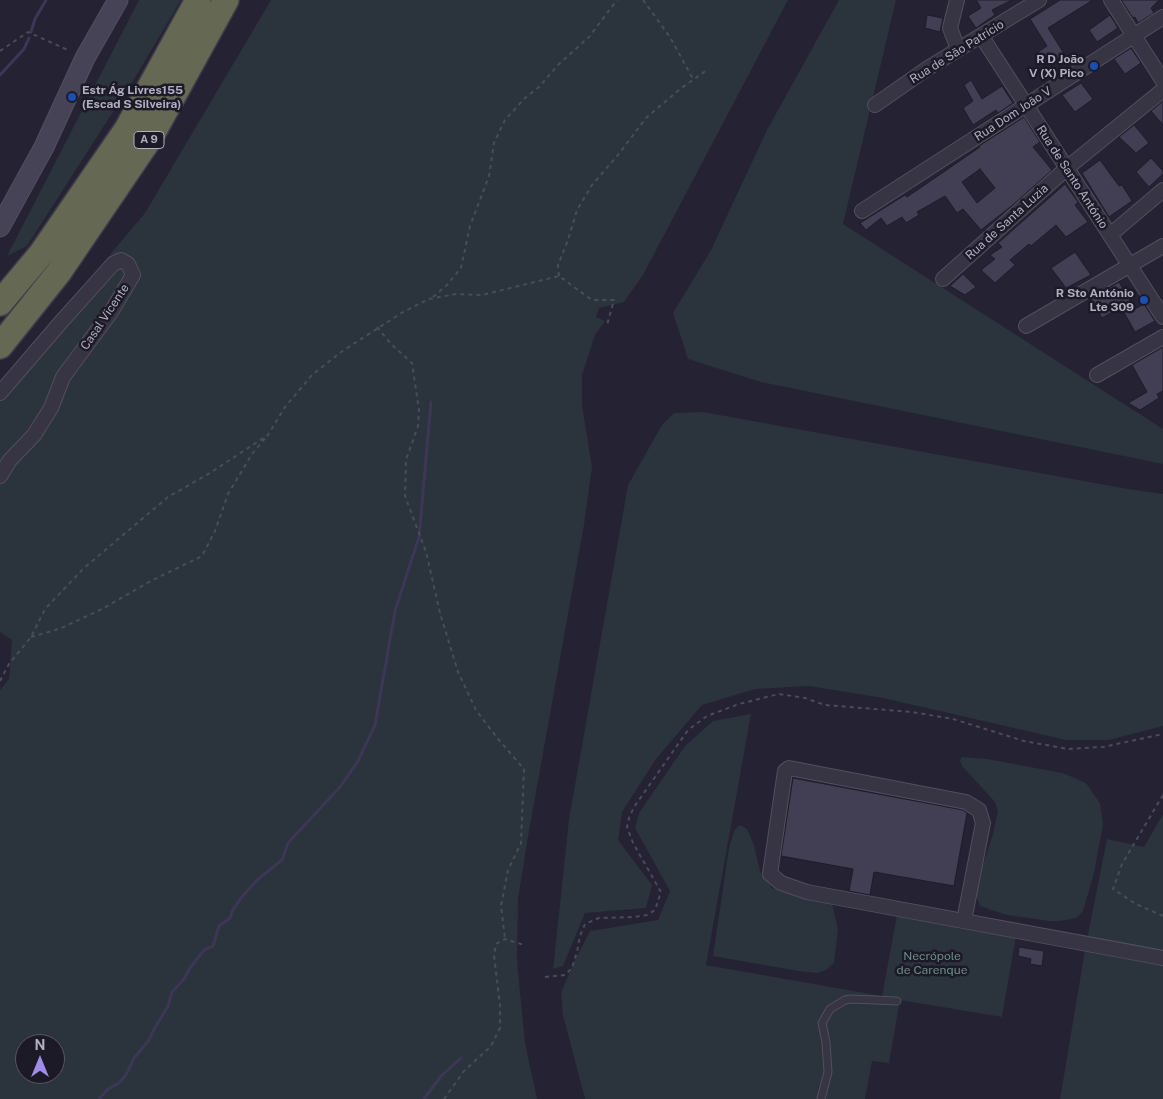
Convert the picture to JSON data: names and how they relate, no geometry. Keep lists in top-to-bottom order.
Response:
{
  "streets": {
    "highway": ["A 9"],
    "street": [
      "Rua de São Patrício",
      "Rua Dom João V",
      "Rua de Santo António",
      "Rua de Santa Luzia",
      "Casal Vicente"
    ]
  },
  "crossings": [
    ["Rua de São Patrício", "Rua de Santo António"],
    ["Rua Dom João V", "Rua de Santo António"],
    ["Rua de Santo António", "Rua de Santa Luzia"]
  ],
  "parks": ["Necrópole de Carenque"],
  "places": ["R D João V (X) Pico", "Estr Ág Livres155 (Escad S Silveira)", "R Sto António Lte 309"],
  "north": "top"
}
